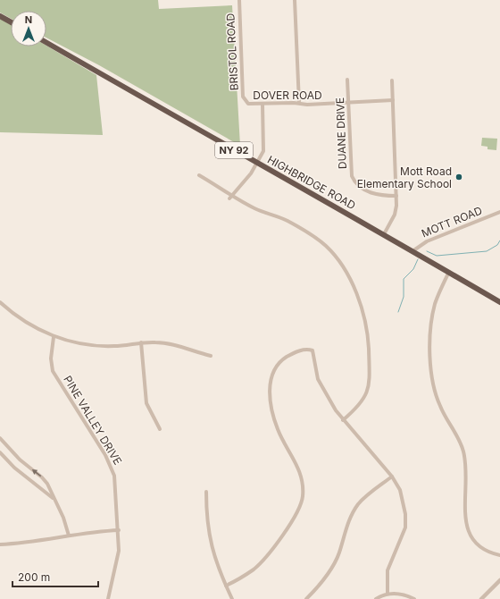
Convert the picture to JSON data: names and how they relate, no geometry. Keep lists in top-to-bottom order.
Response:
{
  "streets": {
    "highway": ["NY 92", "HIGHBRIDGE ROAD"],
    "street": [
      "BRISTOL ROAD",
      "DOVER ROAD",
      "DUANE DRIVE",
      "MOTT ROAD",
      "PINE VALLEY DRIVE"
    ]
  },
  "crossings": [
    ["BRISTOL ROAD", "DOVER ROAD"],
    ["DOVER ROAD", "DUANE DRIVE"],
    ["HIGHBRIDGE ROAD", "MOTT ROAD"]
  ],
  "places": ["Mott Road Elementary School"],
  "scale_bar": "200 m",
  "north": "top"
}
